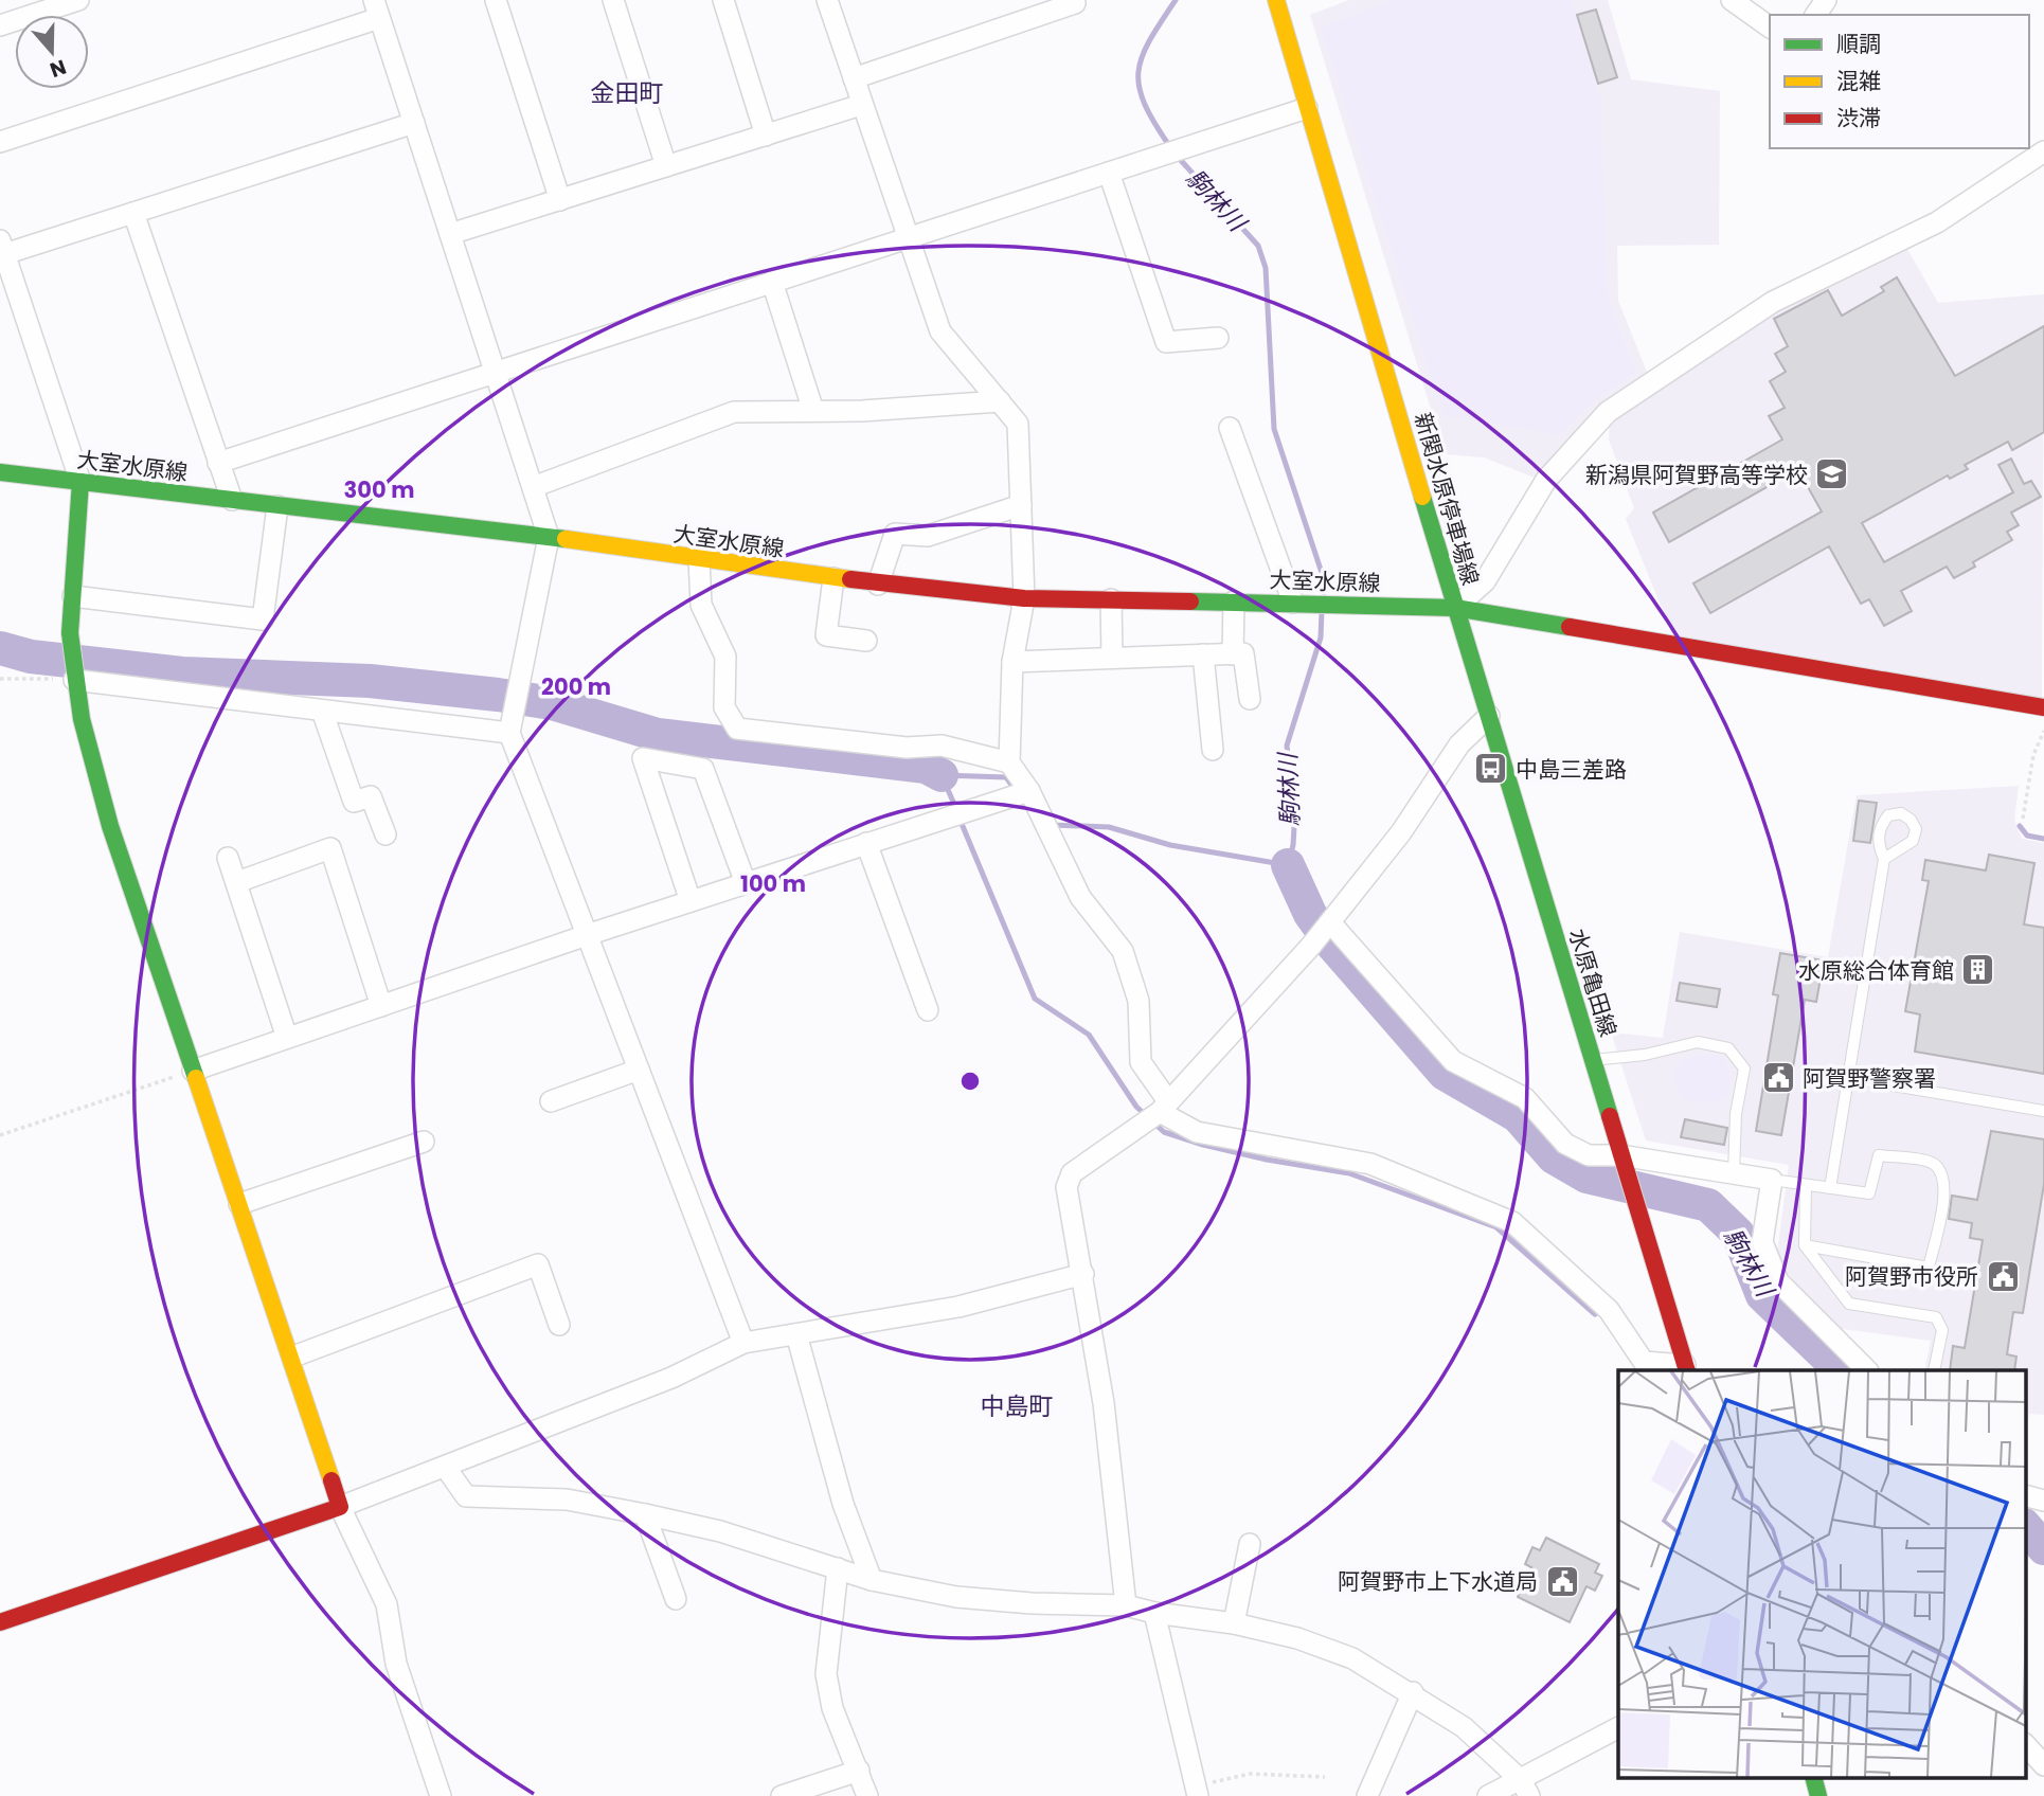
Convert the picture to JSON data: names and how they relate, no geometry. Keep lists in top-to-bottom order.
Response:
{
  "streets": {
    "main road": ["大室水原線", "新関水原停車場線", "水原亀田線"]
  },
  "crossings": [
    ["大室水原線", "新関水原停車場線"],
    ["大室水原線", "水原亀田線"],
    ["新関水原停車場線", "水原亀田線"]
  ],
  "districts": ["金田町", "中島町"],
  "water": ["駒林川"],
  "places": {
    "school or university": ["新潟県阿賀野高等学校"],
    "bus stop": ["中島三差路"],
    "building": ["水原総合体育館"],
    "public building": ["阿賀野警察署", "阿賀野市役所", "阿賀野市上下水道局"]
  },
  "legend": ["順調", "混雑", "渋滞"],
  "north": "bottom",
  "rings": ["300 m", "200 m", "100 m"]
}
